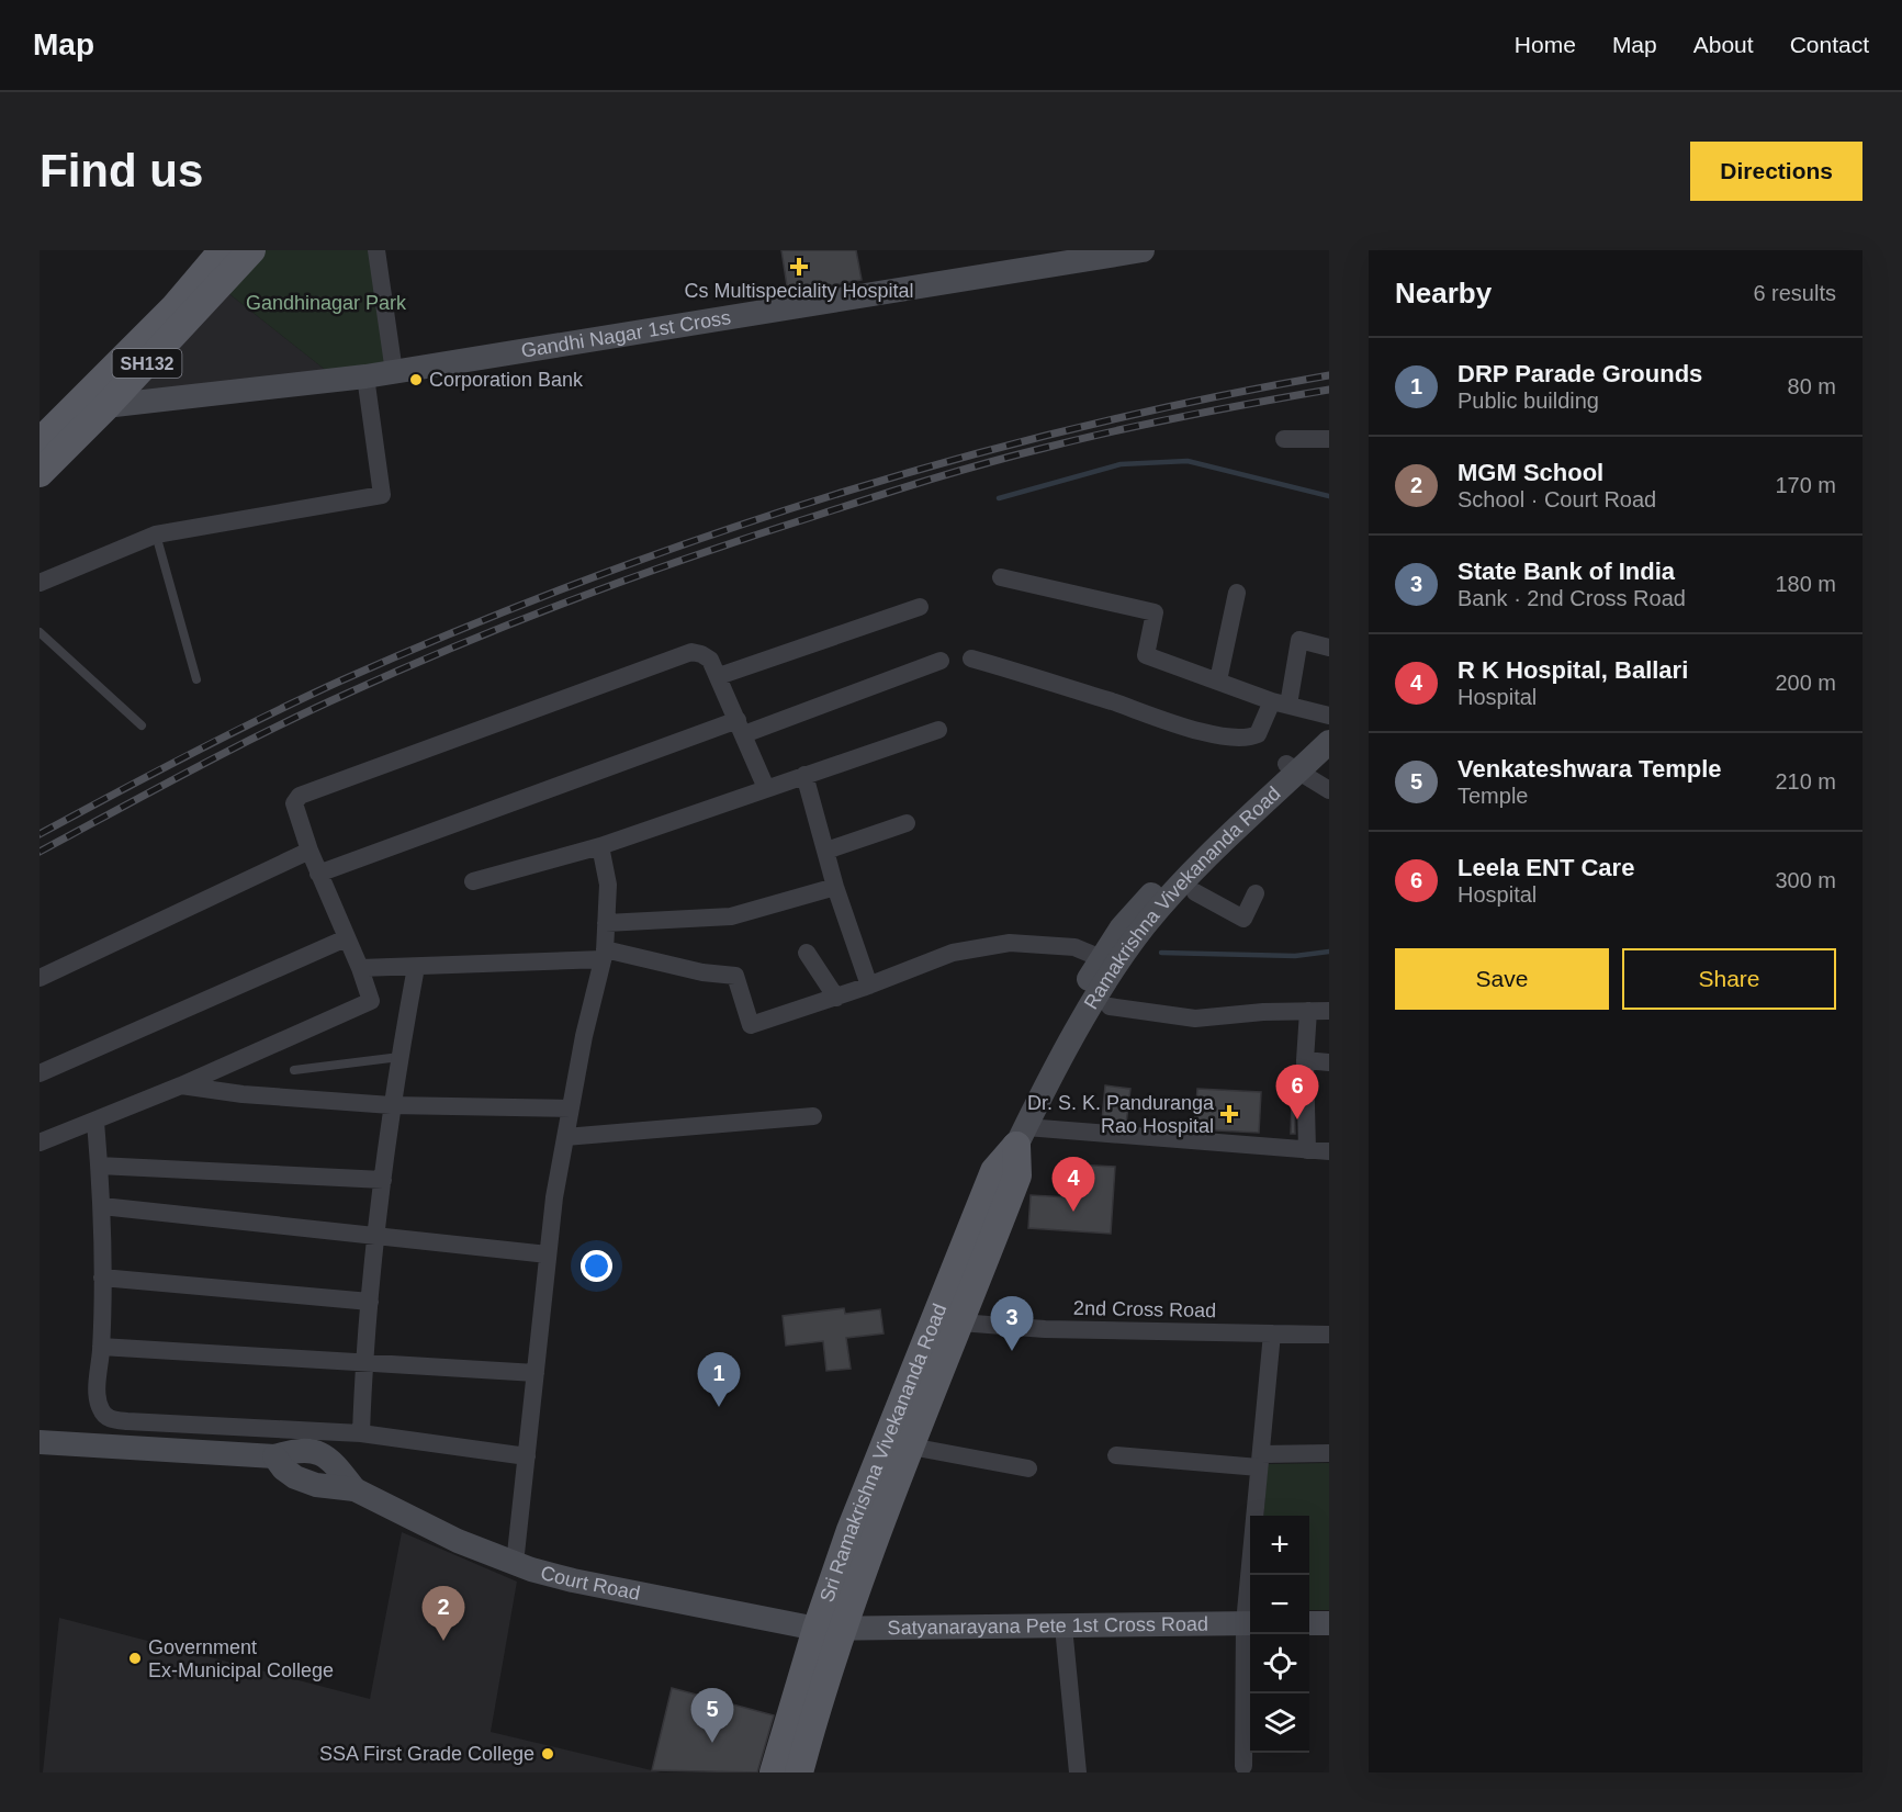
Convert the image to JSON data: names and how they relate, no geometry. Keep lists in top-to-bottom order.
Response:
{
  "streets": {
    "main road": ["SH132", "Sri Ramakrishna Vivekananda Road"],
    "street": [
      "Gandhi Nagar 1st Cross",
      "Ramakrishna Vivekananda Road",
      "2nd Cross Road",
      "Court Road",
      "Satyanarayana Pete 1st Cross Road"
    ]
  },
  "crossings": [
    ["Gandhi Nagar 1st Cross", "SH132"],
    ["Ramakrishna Vivekananda Road", "Sri Ramakrishna Vivekananda Road"],
    ["2nd Cross Road", "Sri Ramakrishna Vivekananda Road"],
    ["Sri Ramakrishna Vivekananda Road", "Court Road"],
    ["Sri Ramakrishna Vivekananda Road", "Satyanarayana Pete 1st Cross Road"],
    ["Court Road", "Satyanarayana Pete 1st Cross Road"]
  ],
  "parks": ["Gandhinagar Park"],
  "places": {
    "health": ["Cs Multispeciality Hospital", "Dr. S. K. Panduranga Rao Hospital"],
    "other": ["Corporation Bank", "Government Ex-Municipal College", "SSA First Grade College"]
  },
  "page": {
    "header": "Map",
    "nav": [
      "Home",
      "Map",
      "About",
      "Contact"
    ],
    "buttons": [
      "Directions",
      ["Save", "Share"]
    ],
    "title": "Find us",
    "heading": ["Nearby", "6 results"],
    "list": [
      {
        "mark": "1",
        "name": "DRP Parade Grounds",
        "note": "Public building",
        "value": "80 m"
      },
      {
        "mark": "2",
        "name": "MGM School",
        "note": "School · Court Road",
        "value": "170 m"
      },
      {
        "mark": "3",
        "name": "State Bank of India",
        "note": "Bank · 2nd Cross Road",
        "value": "180 m"
      },
      {
        "mark": "4",
        "name": "R K Hospital, Ballari",
        "note": "Hospital",
        "value": "200 m"
      },
      {
        "mark": "5",
        "name": "Venkateshwara Temple",
        "note": "Temple",
        "value": "210 m"
      },
      {
        "mark": "6",
        "name": "Leela ENT Care",
        "note": "Hospital",
        "value": "300 m"
      }
    ],
    "pins": [
      "6",
      "4",
      "3",
      "1",
      "2",
      "5"
    ],
    "map_buttons": ["+", "−"]
  }
}
